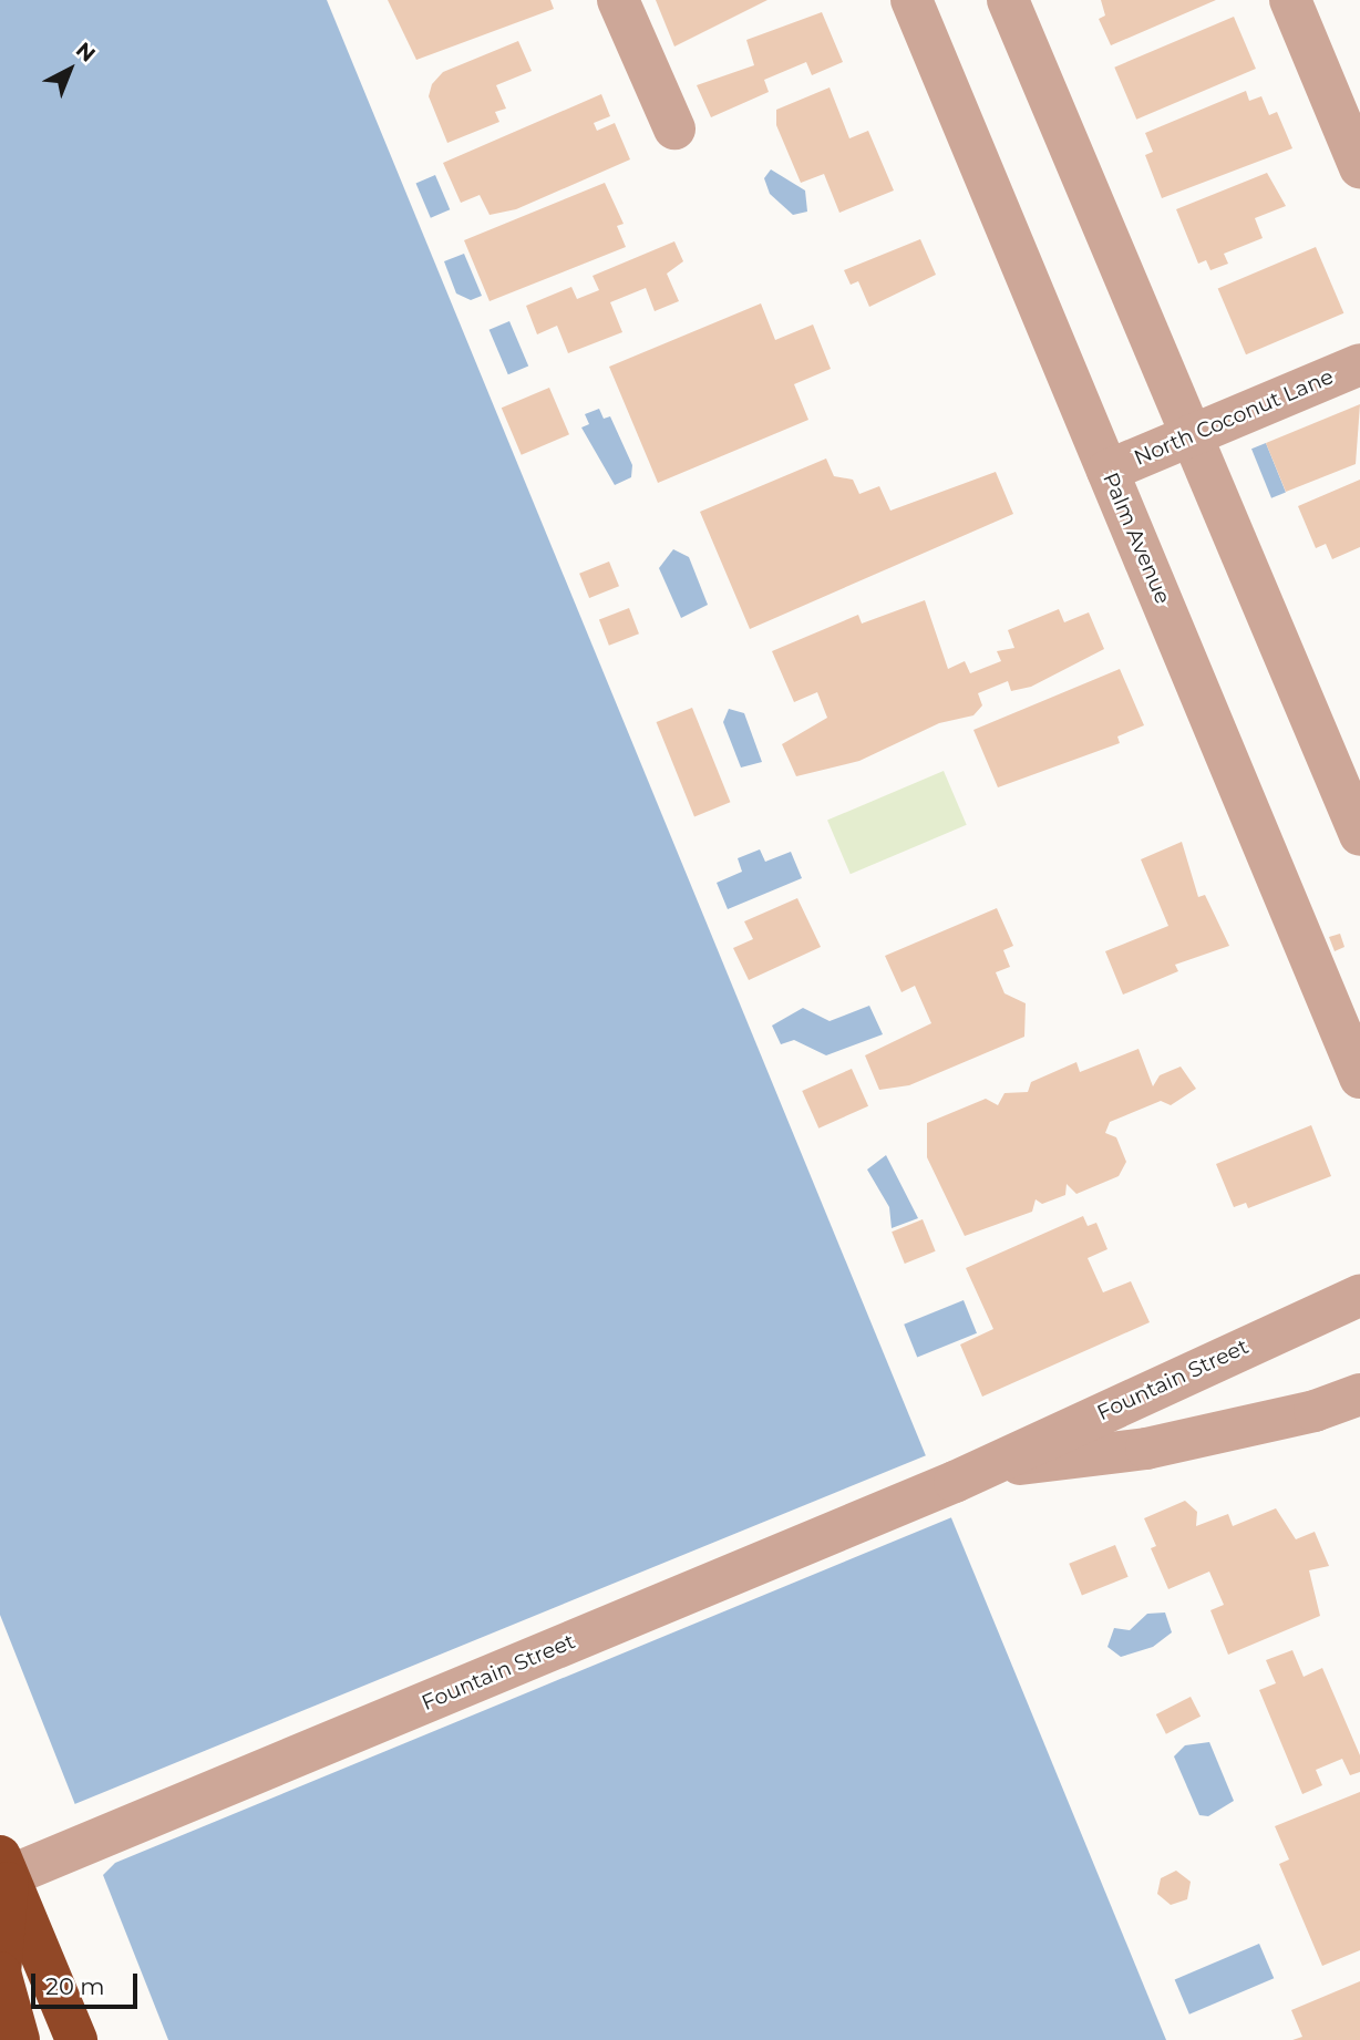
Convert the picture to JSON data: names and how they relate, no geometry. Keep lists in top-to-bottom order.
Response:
{
  "streets": {
    "street": ["North Coconut Lane", "Palm Avenue", "Fountain Street"]
  },
  "crossings": [
    ["North Coconut Lane", "Palm Avenue"]
  ],
  "scale_bar": "20 m",
  "north": "top right"
}
